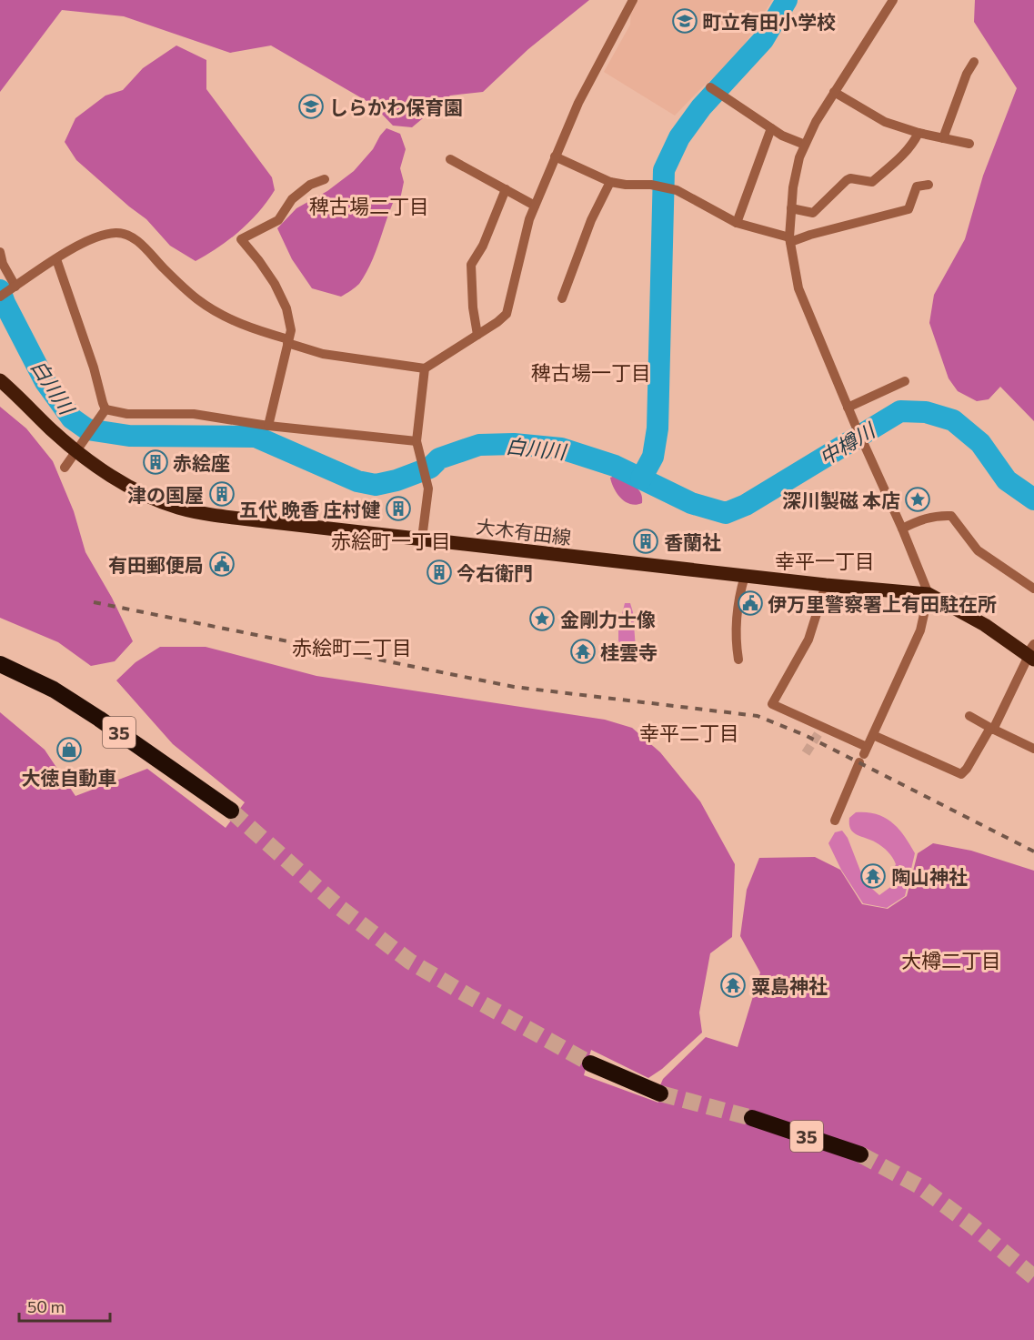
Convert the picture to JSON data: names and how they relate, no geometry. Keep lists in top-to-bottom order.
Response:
{
  "streets": {
    "highway": ["35"],
    "main road": ["大木有田線"]
  },
  "districts": [
    "稗古場二丁目",
    "稗古場一丁目",
    "赤絵町一丁目",
    "幸平一丁目",
    "赤絵町二丁目",
    "幸平二丁目",
    "大樽二丁目"
  ],
  "water": ["白川川", "中樽川"],
  "places": {
    "school or university": ["町立有田小学校", "しらかわ保育園"],
    "building": [
      "赤絵座",
      "津の国屋",
      "五代 晩香 庄村健",
      "香蘭社",
      "今右衛門"
    ],
    "place": ["深川製磁 本店", "金剛力士像"],
    "public building": ["有田郵便局", "伊万里警察署上有田駐在所"],
    "temple": ["桂雲寺", "陶山神社", "粟島神社"],
    "shop": ["大徳自動車"]
  },
  "scale_bar": "50 m"
}
